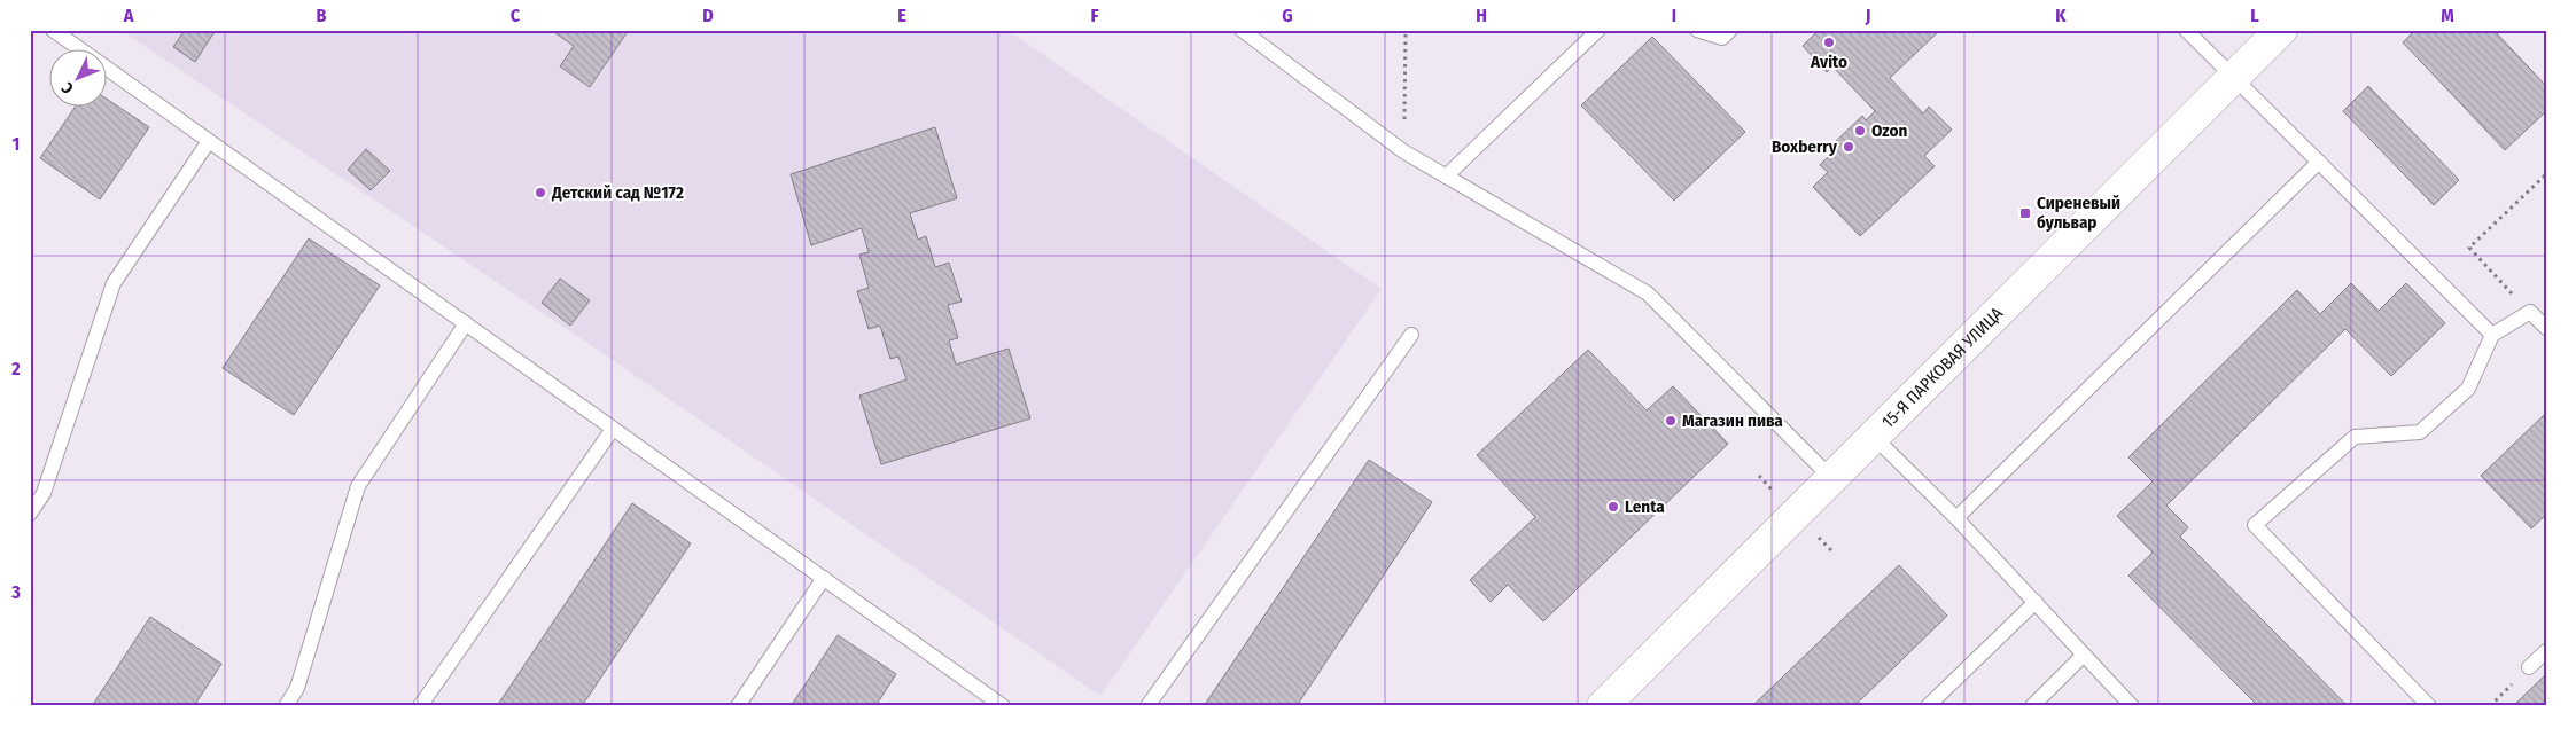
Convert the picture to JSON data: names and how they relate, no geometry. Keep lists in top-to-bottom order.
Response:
{
  "streets": {
    "street": ["15-Я ПАРКОВАЯ УЛИЦА"]
  },
  "places": {
    "other": [
      "Avito",
      "Ozon",
      "Boxberry",
      "Детский сад №172",
      "Магазин пива",
      "Lenta"
    ],
    "transit": ["Сиреневый бульвар"]
  },
  "north": "bottom left",
  "grid": {
    "columns": [
      "A",
      "B",
      "C",
      "D",
      "E",
      "F",
      "G",
      "H",
      "I",
      "J",
      "K",
      "L",
      "M"
    ],
    "rows": ["1", "2", "3"]
  }
}
